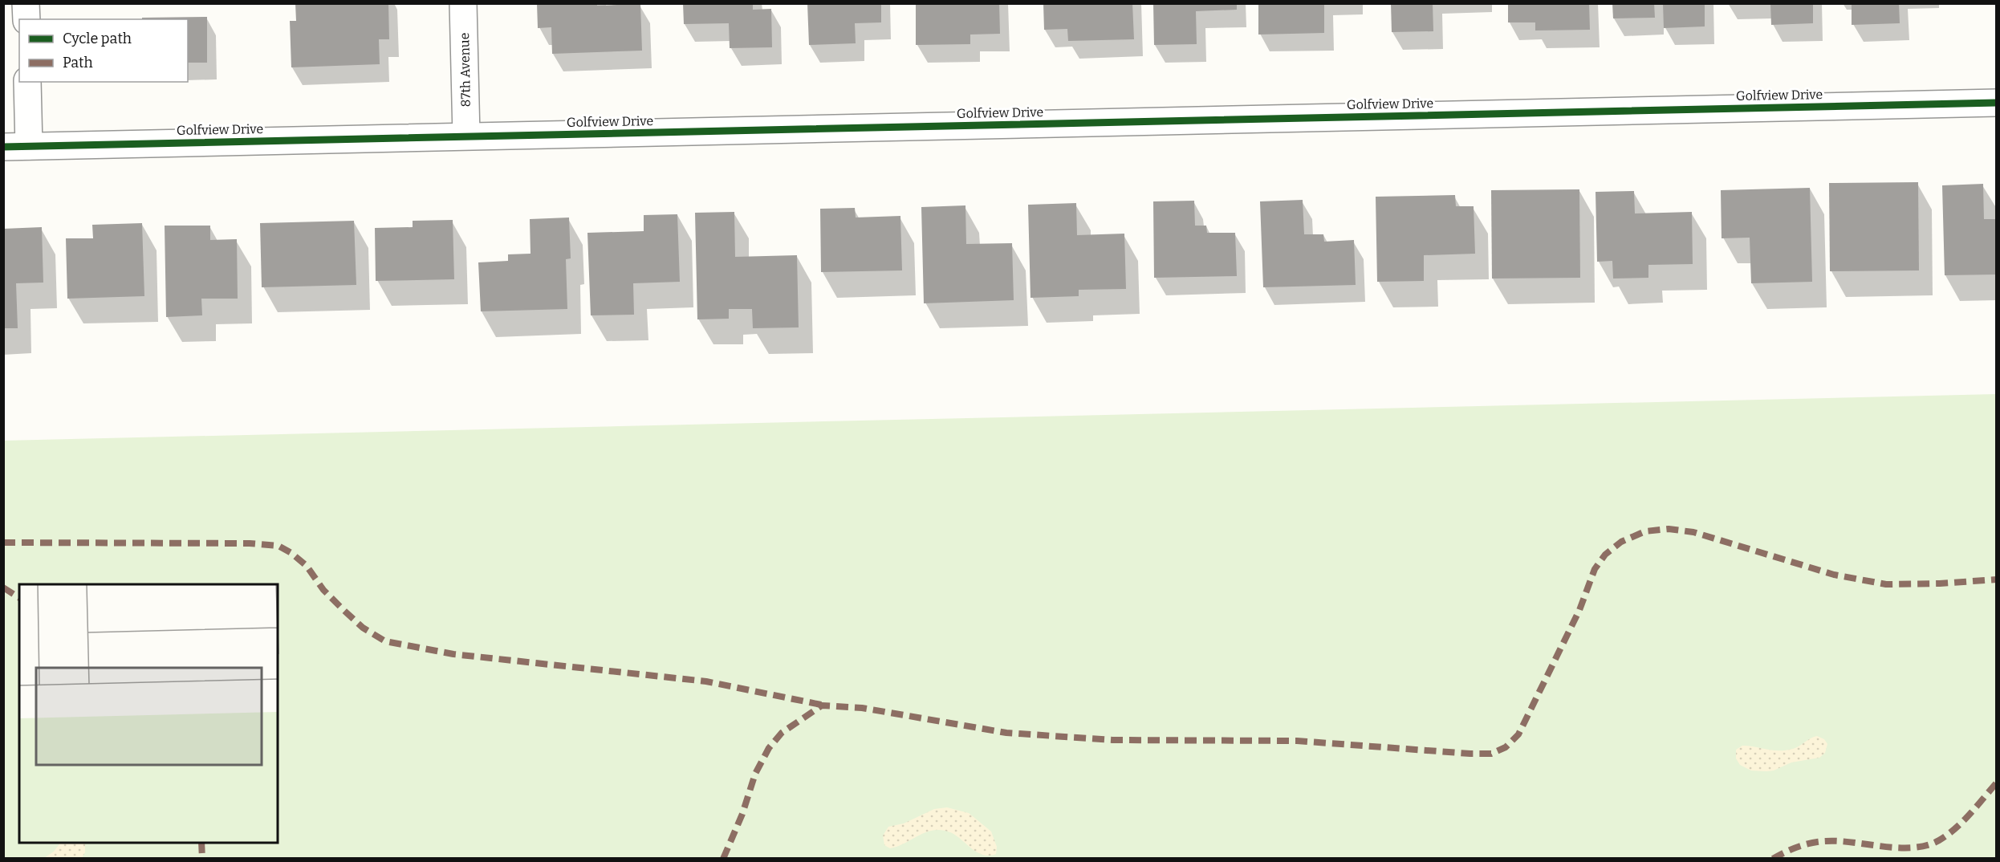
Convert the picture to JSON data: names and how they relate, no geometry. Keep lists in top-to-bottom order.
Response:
{
  "streets": {
    "street": ["87th Avenue", "Golfview Drive"]
  },
  "crossings": [
    ["87th Avenue", "Golfview Drive"]
  ],
  "legend": ["Cycle path", "Path"]
}
